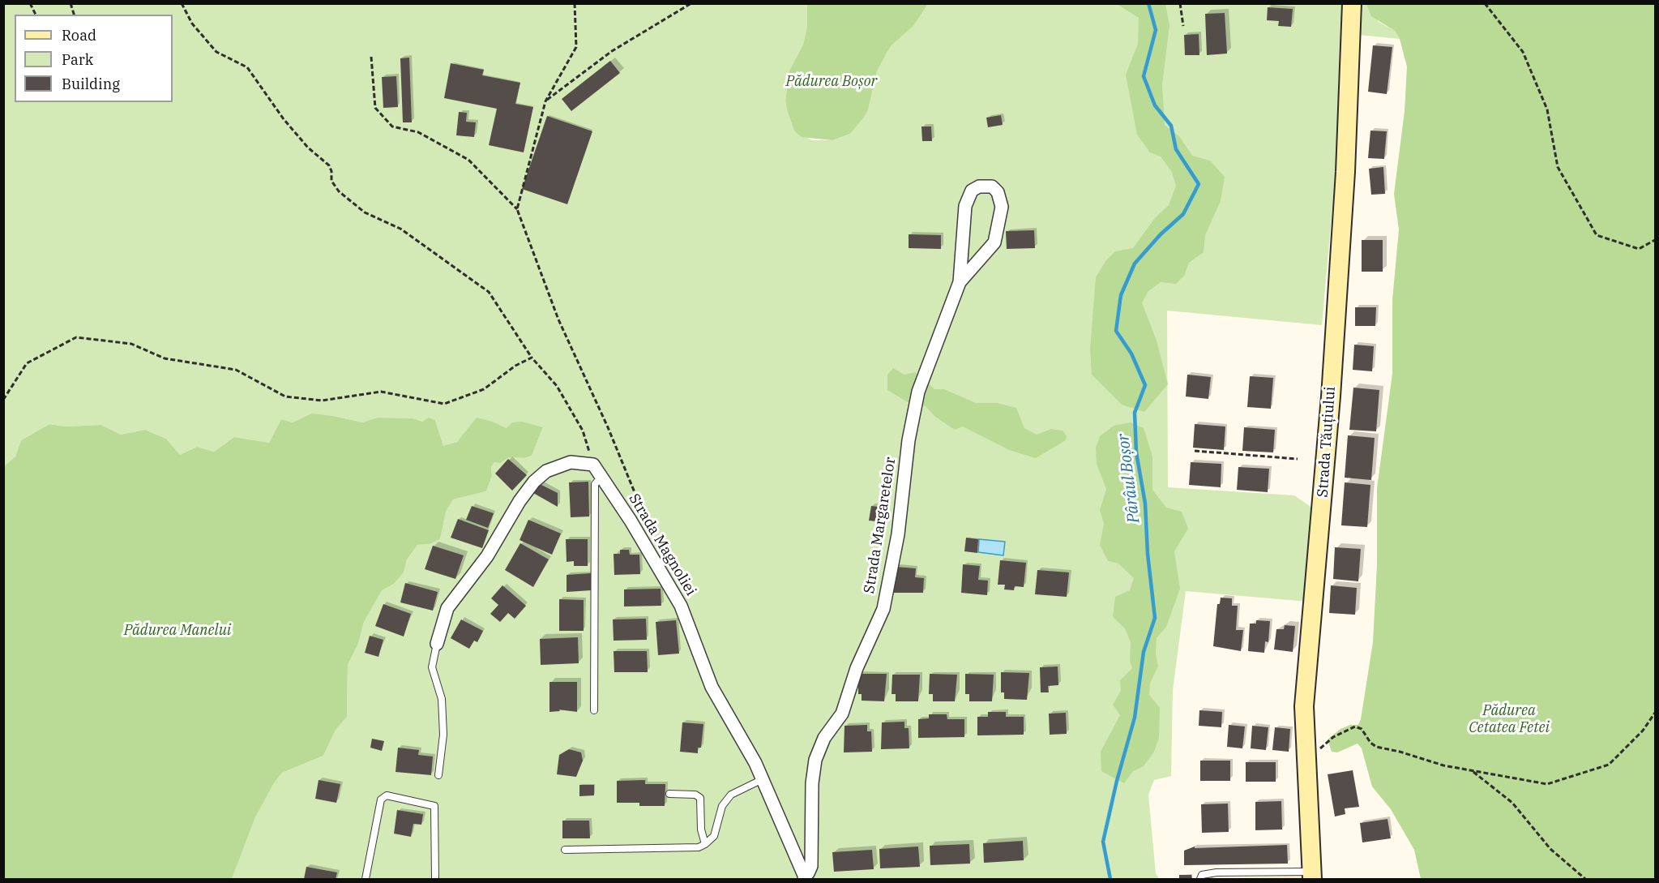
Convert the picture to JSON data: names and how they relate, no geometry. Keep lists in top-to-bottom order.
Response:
{
  "streets": {
    "main road": ["Strada Tăuțiului"],
    "street": ["Strada Margaretelor", "Strada Magnoliei"]
  },
  "crossings": [
    ["Strada Margaretelor", "Strada Magnoliei"]
  ],
  "water": ["Pârâul Boșor"],
  "parks": ["Pădurea Boșor", "Pădurea Manelui", "Pădurea Cetatea Fetei"],
  "legend": ["Road", "Park", "Building"]
}
